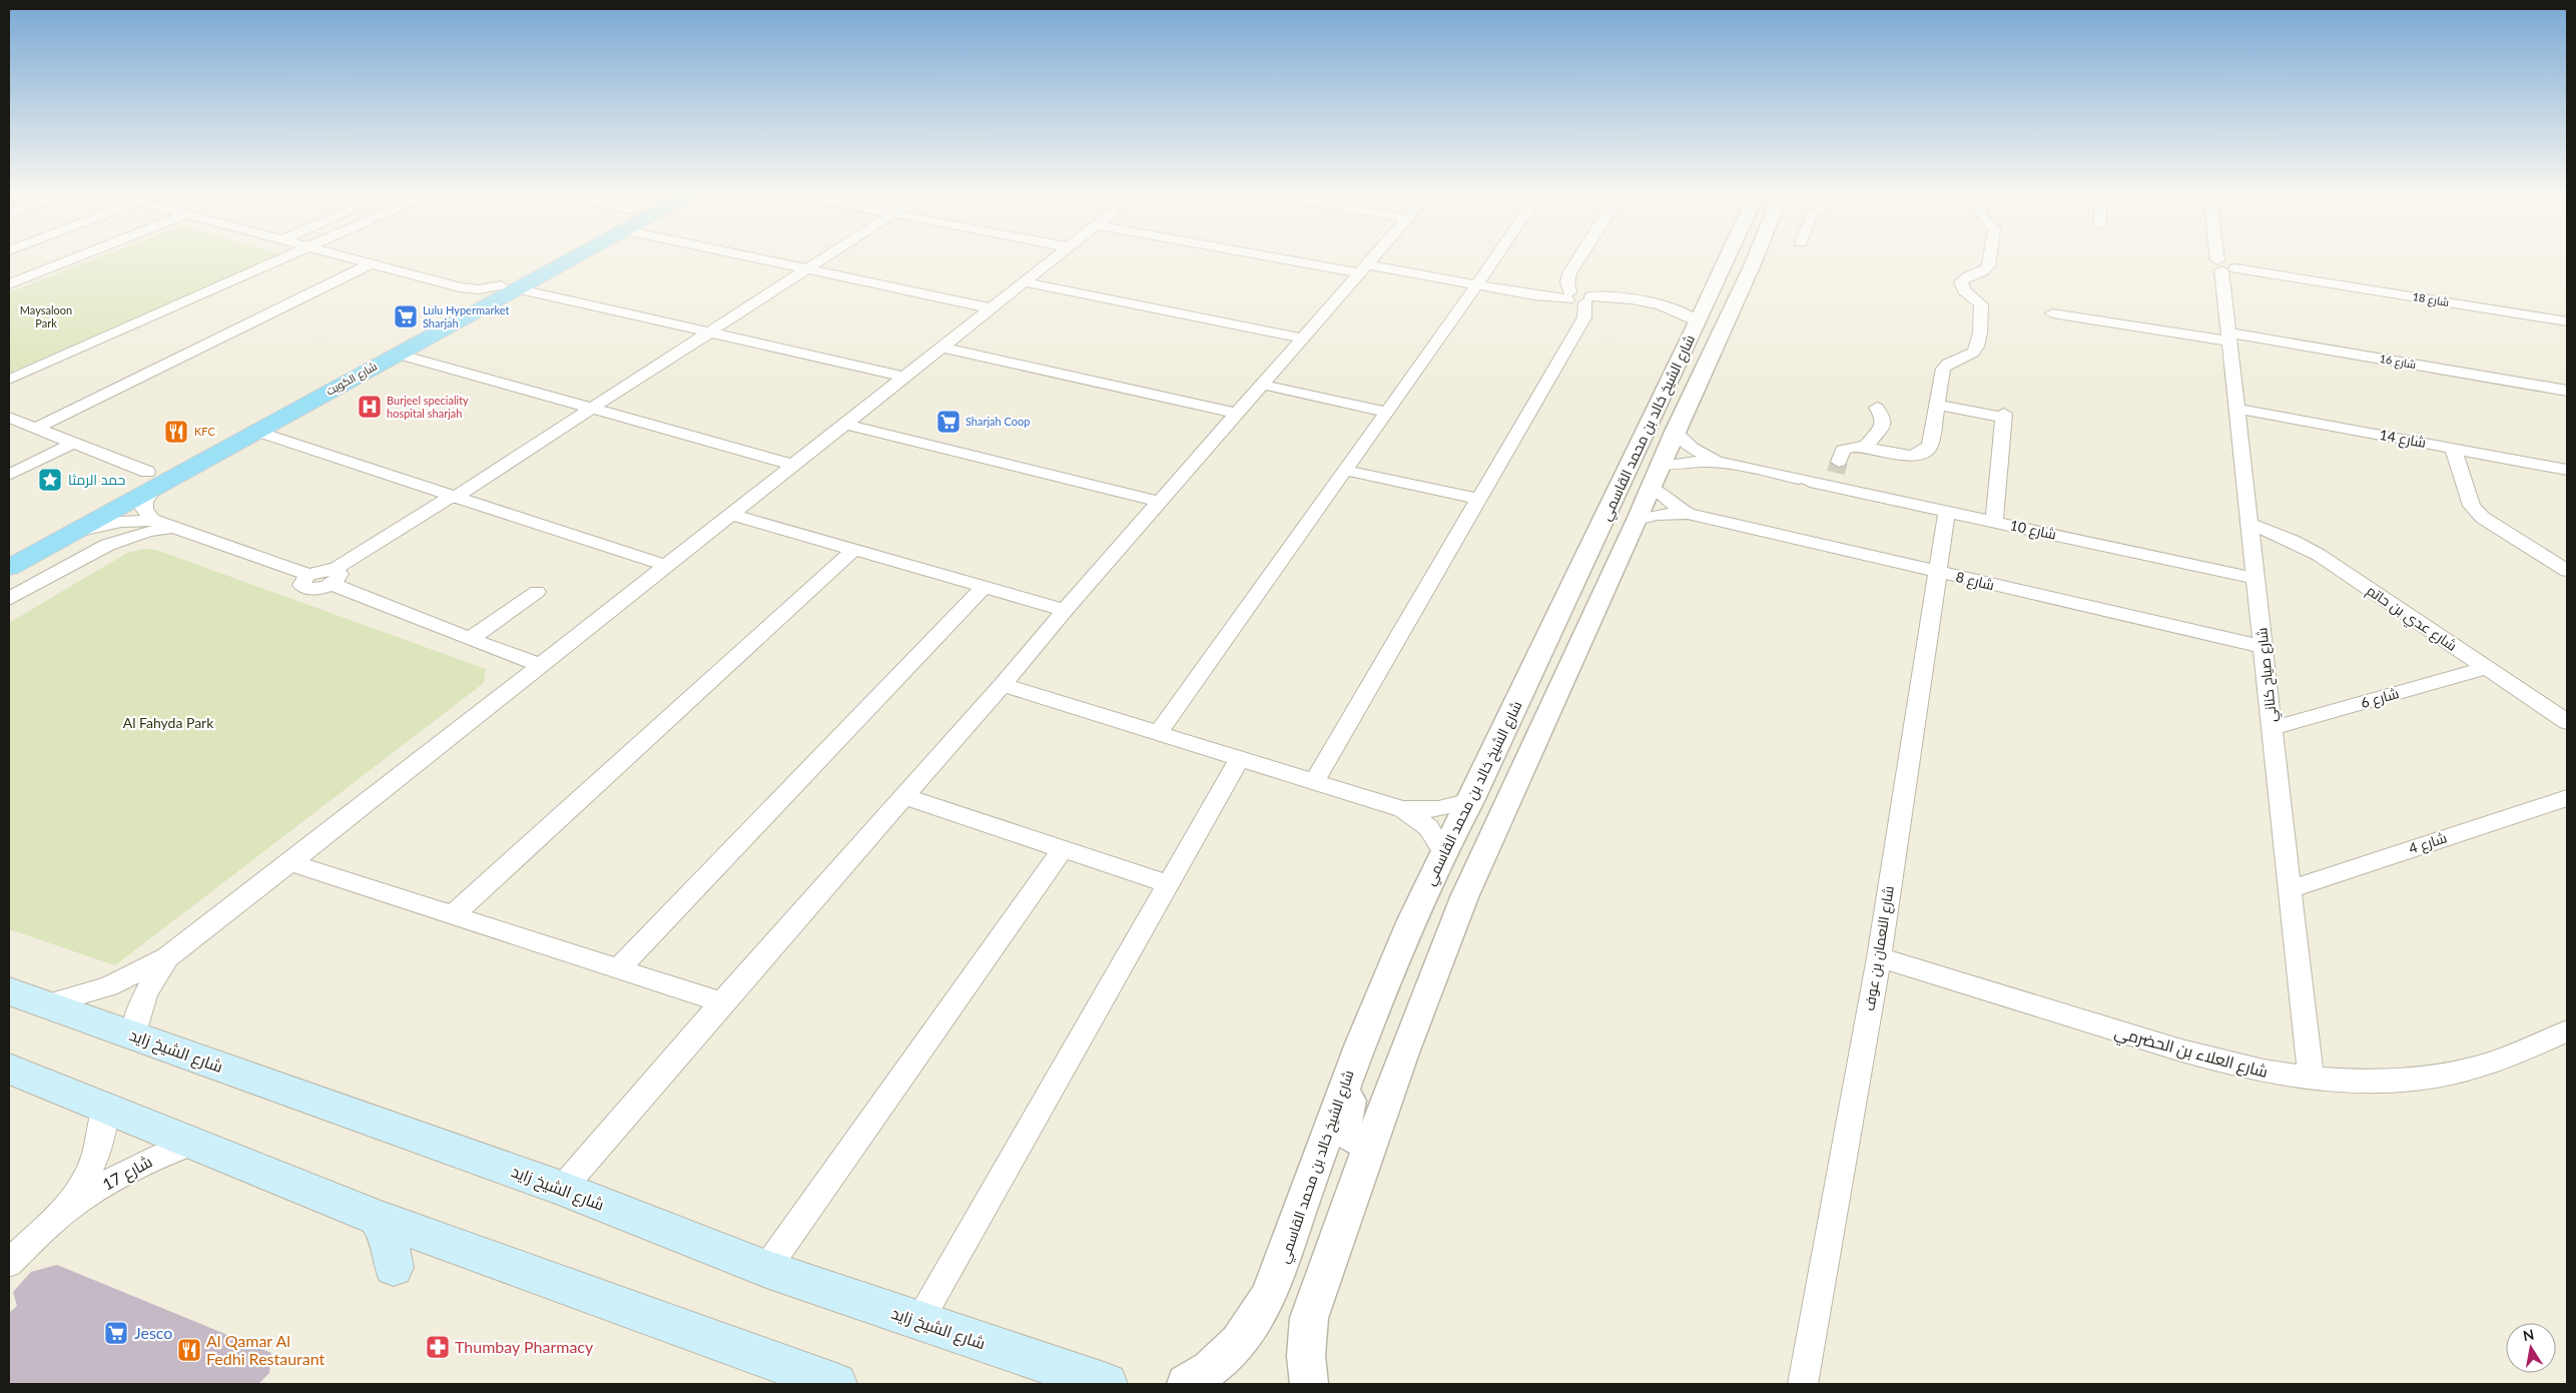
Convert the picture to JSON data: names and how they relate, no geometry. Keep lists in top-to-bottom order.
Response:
{
  "streets": {
    "main road": ["شارع الكويت", "شارع الشيخ زايد"],
    "street": [
      "شارع 18",
      "شارع 16",
      "شارع الشيخ خالد بن محمد القاسمي",
      "شارع 14",
      "شارع 10",
      "شارع 8",
      "شارع عدي بن حاتم",
      "شارع صياح كناني",
      "شارع 6",
      "شارع 4",
      "شارع النعمان بن عوف",
      "شارع العلاء بن الحضرمي",
      "شارع 17"
    ]
  },
  "crossings": [
    ["شارع 18", "شارع صياح كناني"],
    ["شارع 16", "شارع صياح كناني"],
    ["شارع الشيخ خالد بن محمد القاسمي", "شارع 10"],
    ["شارع الشيخ خالد بن محمد القاسمي", "شارع 8"],
    ["شارع 14", "شارع صياح كناني"],
    ["شارع 10", "شارع 8"],
    ["شارع 10", "شارع صياح كناني"],
    ["شارع 10", "شارع النعمان بن عوف"],
    ["شارع 8", "شارع صياح كناني"],
    ["شارع 8", "شارع النعمان بن عوف"],
    ["شارع عدي بن حاتم", "شارع صياح كناني"],
    ["شارع عدي بن حاتم", "شارع 6"],
    ["شارع صياح كناني", "شارع 6"],
    ["شارع صياح كناني", "شارع 4"],
    ["شارع صياح كناني", "شارع العلاء بن الحضرمي"],
    ["شارع النعمان بن عوف", "شارع العلاء بن الحضرمي"]
  ],
  "parks": ["Maysaloon Park", "Al Fahyda Park"],
  "places": {
    "supermarket": ["Lulu Hypermarket Sharjah", "Sharjah Coop", "Jesco"],
    "hospital": ["Burjeel speciality hospital sharjah"],
    "restaurant": ["KFC", "Al Qamar Al Fedhi Restaurant"],
    "place": ["حمد الرمثا"],
    "pharmacy": ["Thumbay Pharmacy"]
  },
  "north": "top"
}
